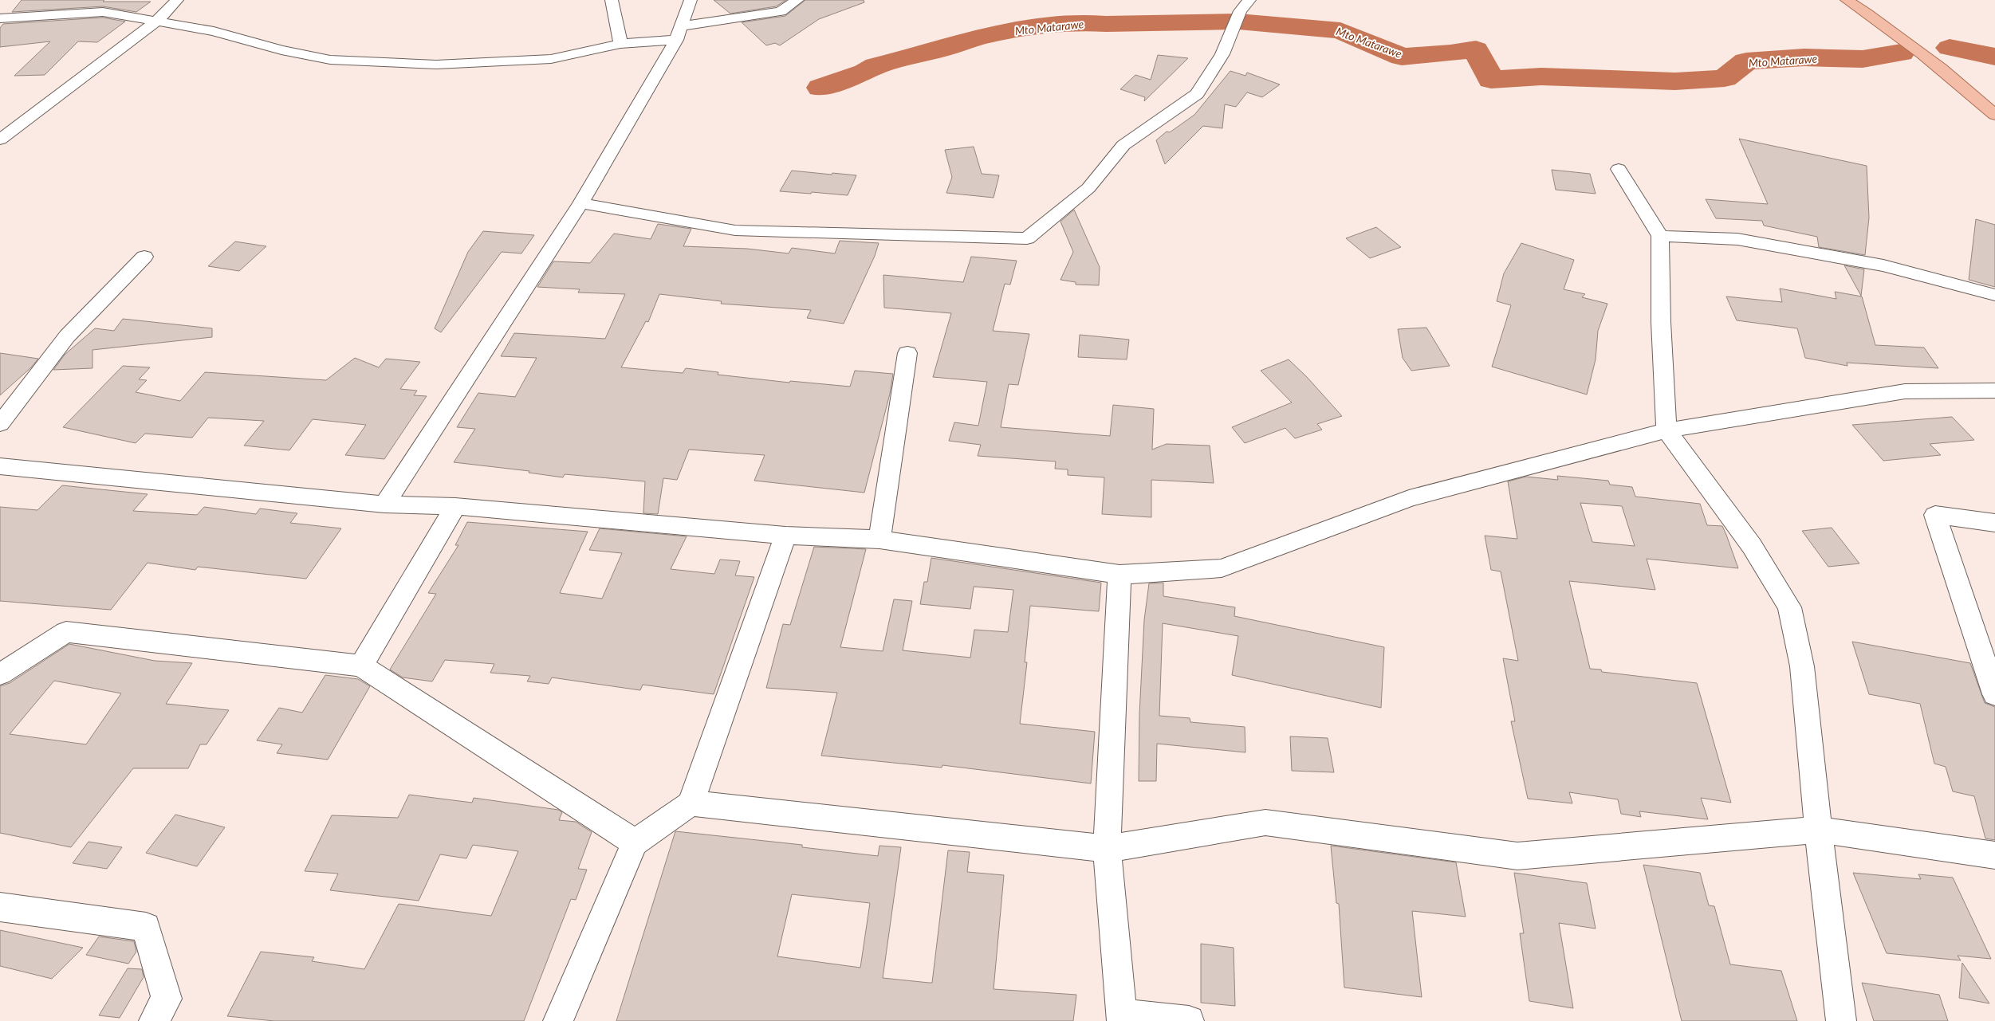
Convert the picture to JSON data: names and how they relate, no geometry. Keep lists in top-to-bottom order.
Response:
{
  "water": ["Mto Matarawe"]
}
